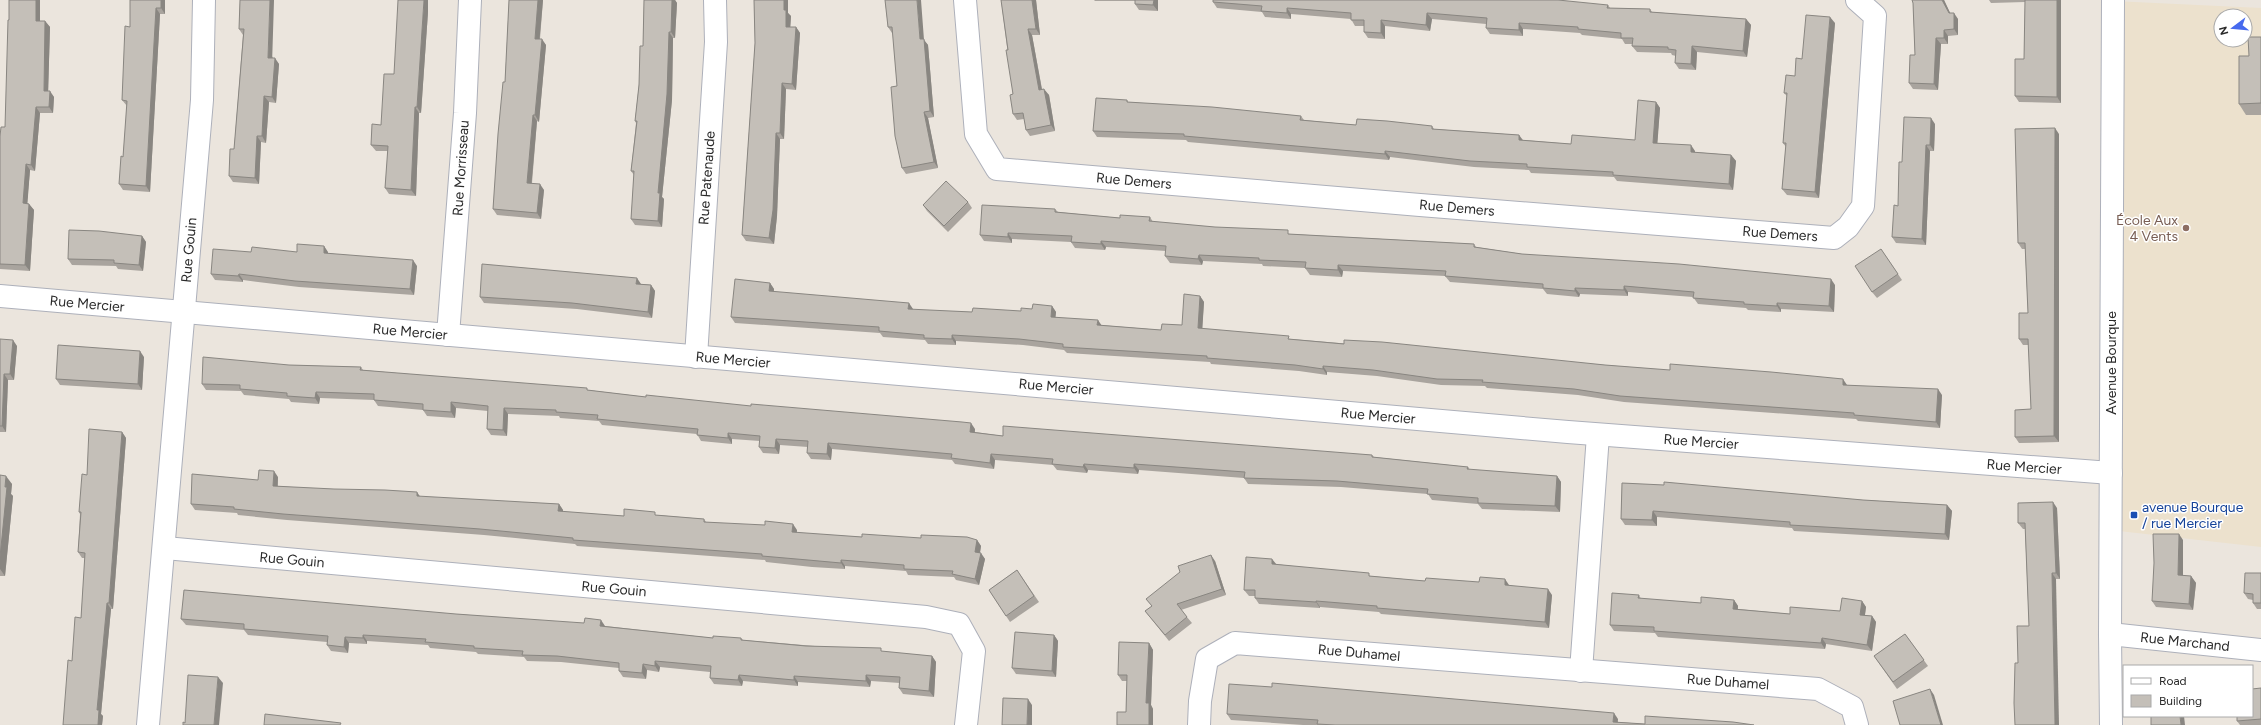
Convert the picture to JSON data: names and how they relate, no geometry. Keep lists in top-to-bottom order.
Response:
{
  "streets": {
    "street": [
      "Rue Morrisseau",
      "Rue Patenaude",
      "Rue Demers",
      "Rue Gouin",
      "Rue Mercier",
      "Avenue Bourque",
      "Rue Marchand",
      "Rue Duhamel"
    ]
  },
  "crossings": [
    ["Rue Morrisseau", "Rue Mercier"],
    ["Rue Patenaude", "Rue Mercier"],
    ["Rue Gouin", "Rue Mercier"],
    ["Rue Mercier", "Avenue Bourque"],
    ["Avenue Bourque", "Rue Marchand"]
  ],
  "places": {
    "other": ["École Aux 4 Vents"],
    "transit": ["avenue Bourque / rue Mercier"]
  },
  "legend": ["Road", "Building"],
  "north": "left"
}
